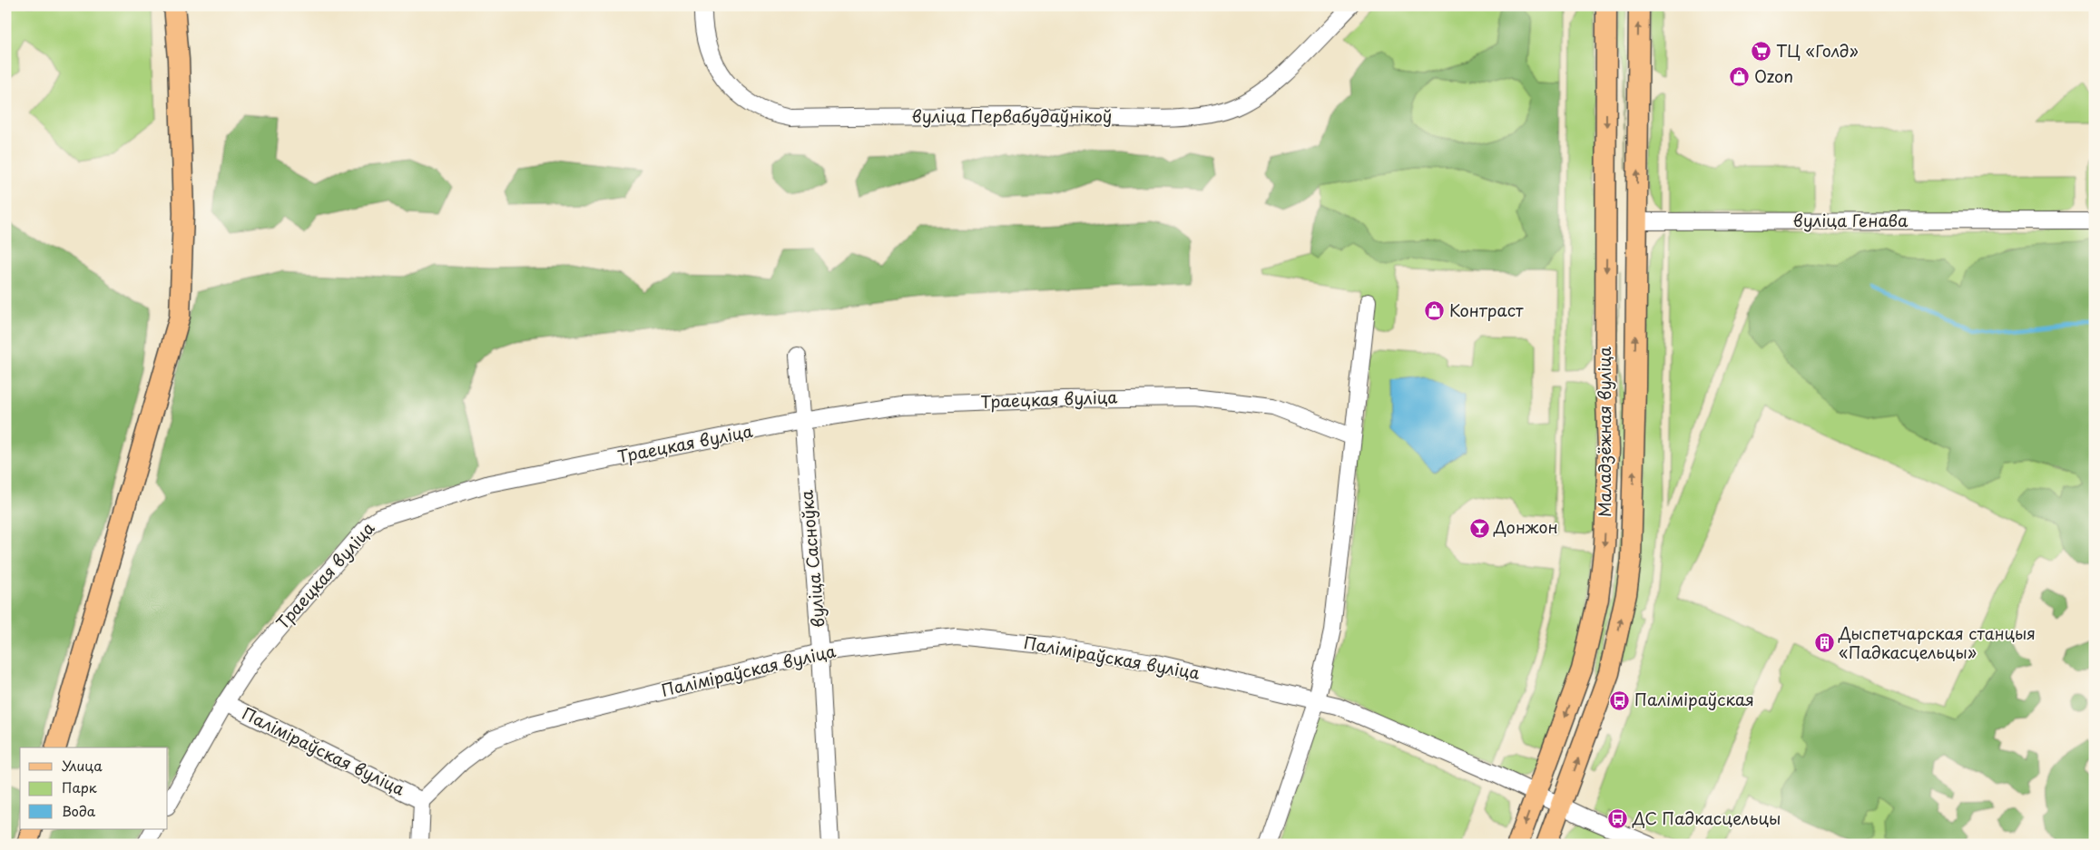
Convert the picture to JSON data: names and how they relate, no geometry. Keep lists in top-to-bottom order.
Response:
{
  "streets": {
    "main road": ["вуліца Генава", "Маладзёжная вуліца"],
    "street": [
      "вуліца Первабудаўнікоў",
      "Траецкая вуліца",
      "вуліца Сасноўка",
      "Паліміраўская вуліца"
    ]
  },
  "crossings": [
    ["вуліца Генава", "Маладзёжная вуліца"],
    ["Траецкая вуліца", "вуліца Сасноўка"],
    ["Траецкая вуліца", "Паліміраўская вуліца"],
    ["Маладзёжная вуліца", "Паліміраўская вуліца"],
    ["вуліца Сасноўка", "Паліміраўская вуліца"]
  ],
  "places": {
    "supermarket": ["ТЦ «Голд»"],
    "shop": ["Ozon", "Контраст"],
    "bar": ["Донжон"],
    "building": ["Дыспетчарская станцыя «Падкасцельцы»"],
    "bus stop": ["Паліміраўская", "ДС Падкасцельцы"]
  },
  "legend": ["Улица", "Парк", "Вода"]
}
